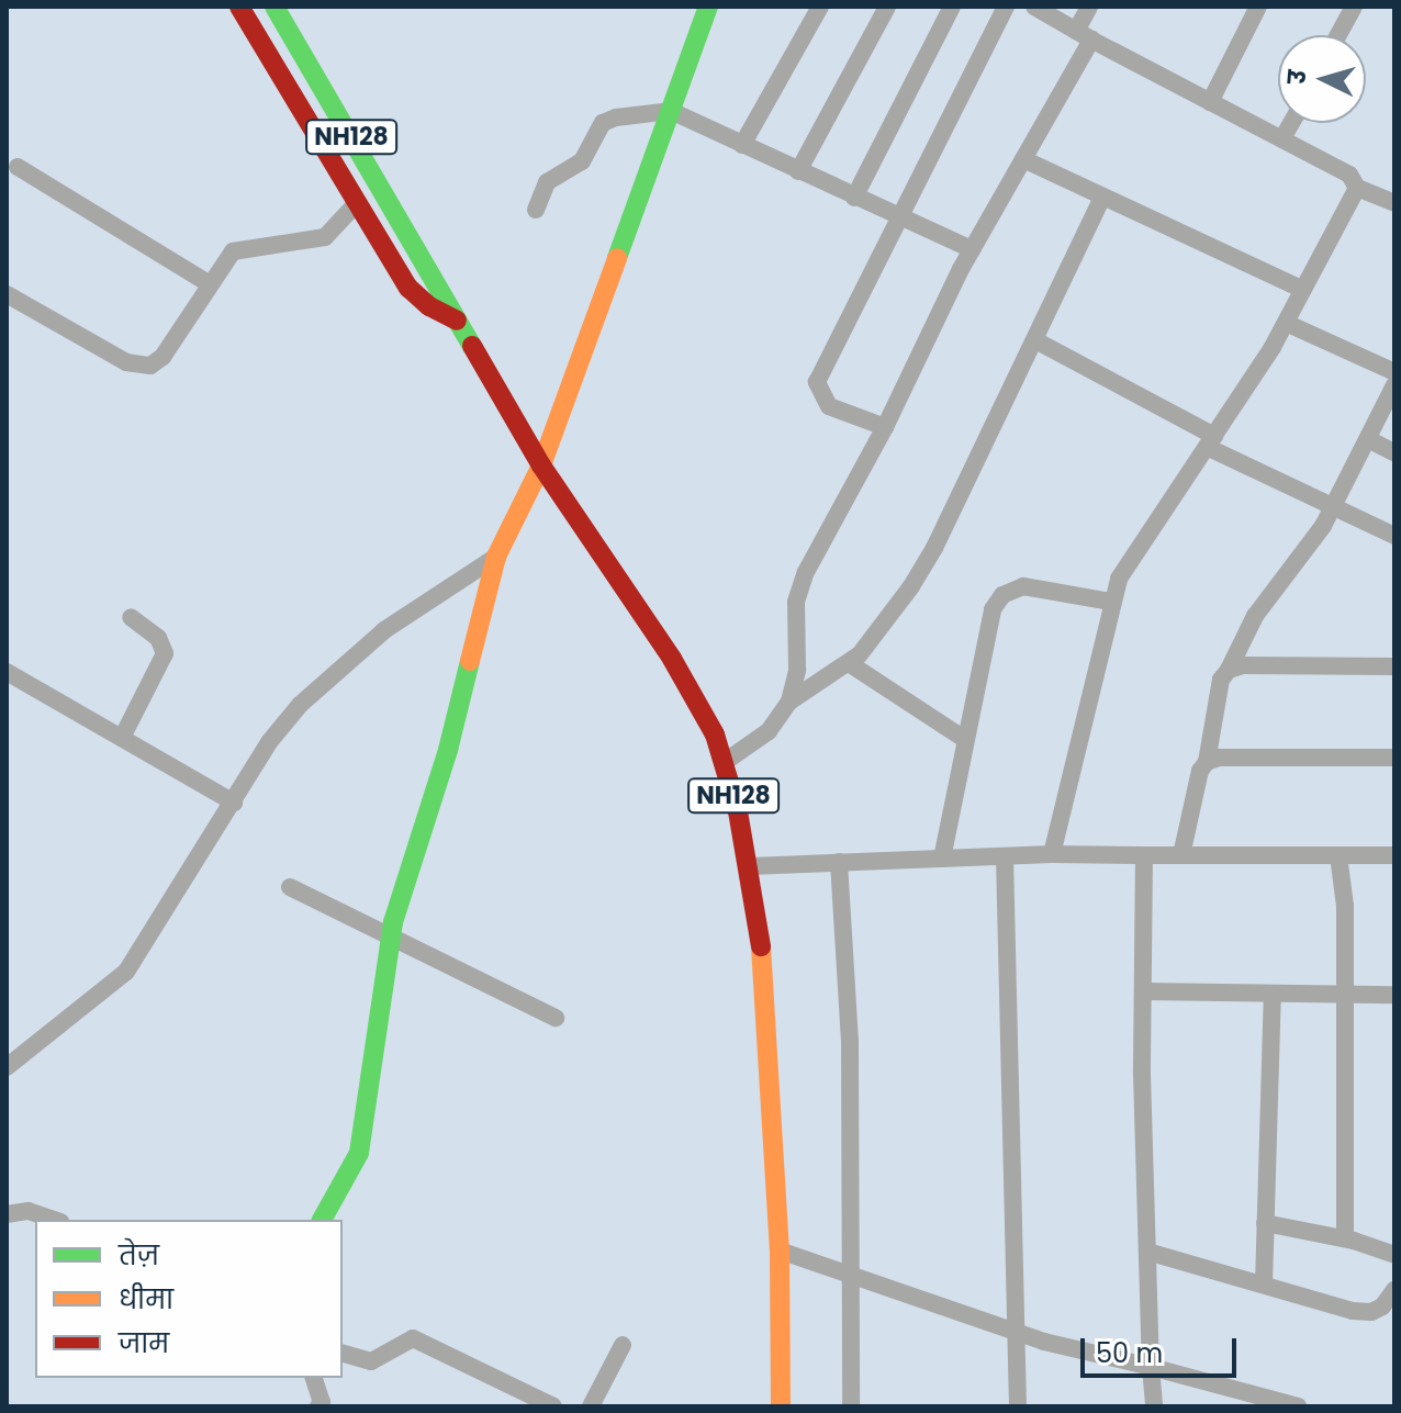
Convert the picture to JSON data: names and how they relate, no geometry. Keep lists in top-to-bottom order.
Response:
{
  "streets": {
    "main road": ["NH128"]
  },
  "legend": ["तेज़", "धीमा", "जाम"],
  "scale_bar": "50 m",
  "north": "left"
}
